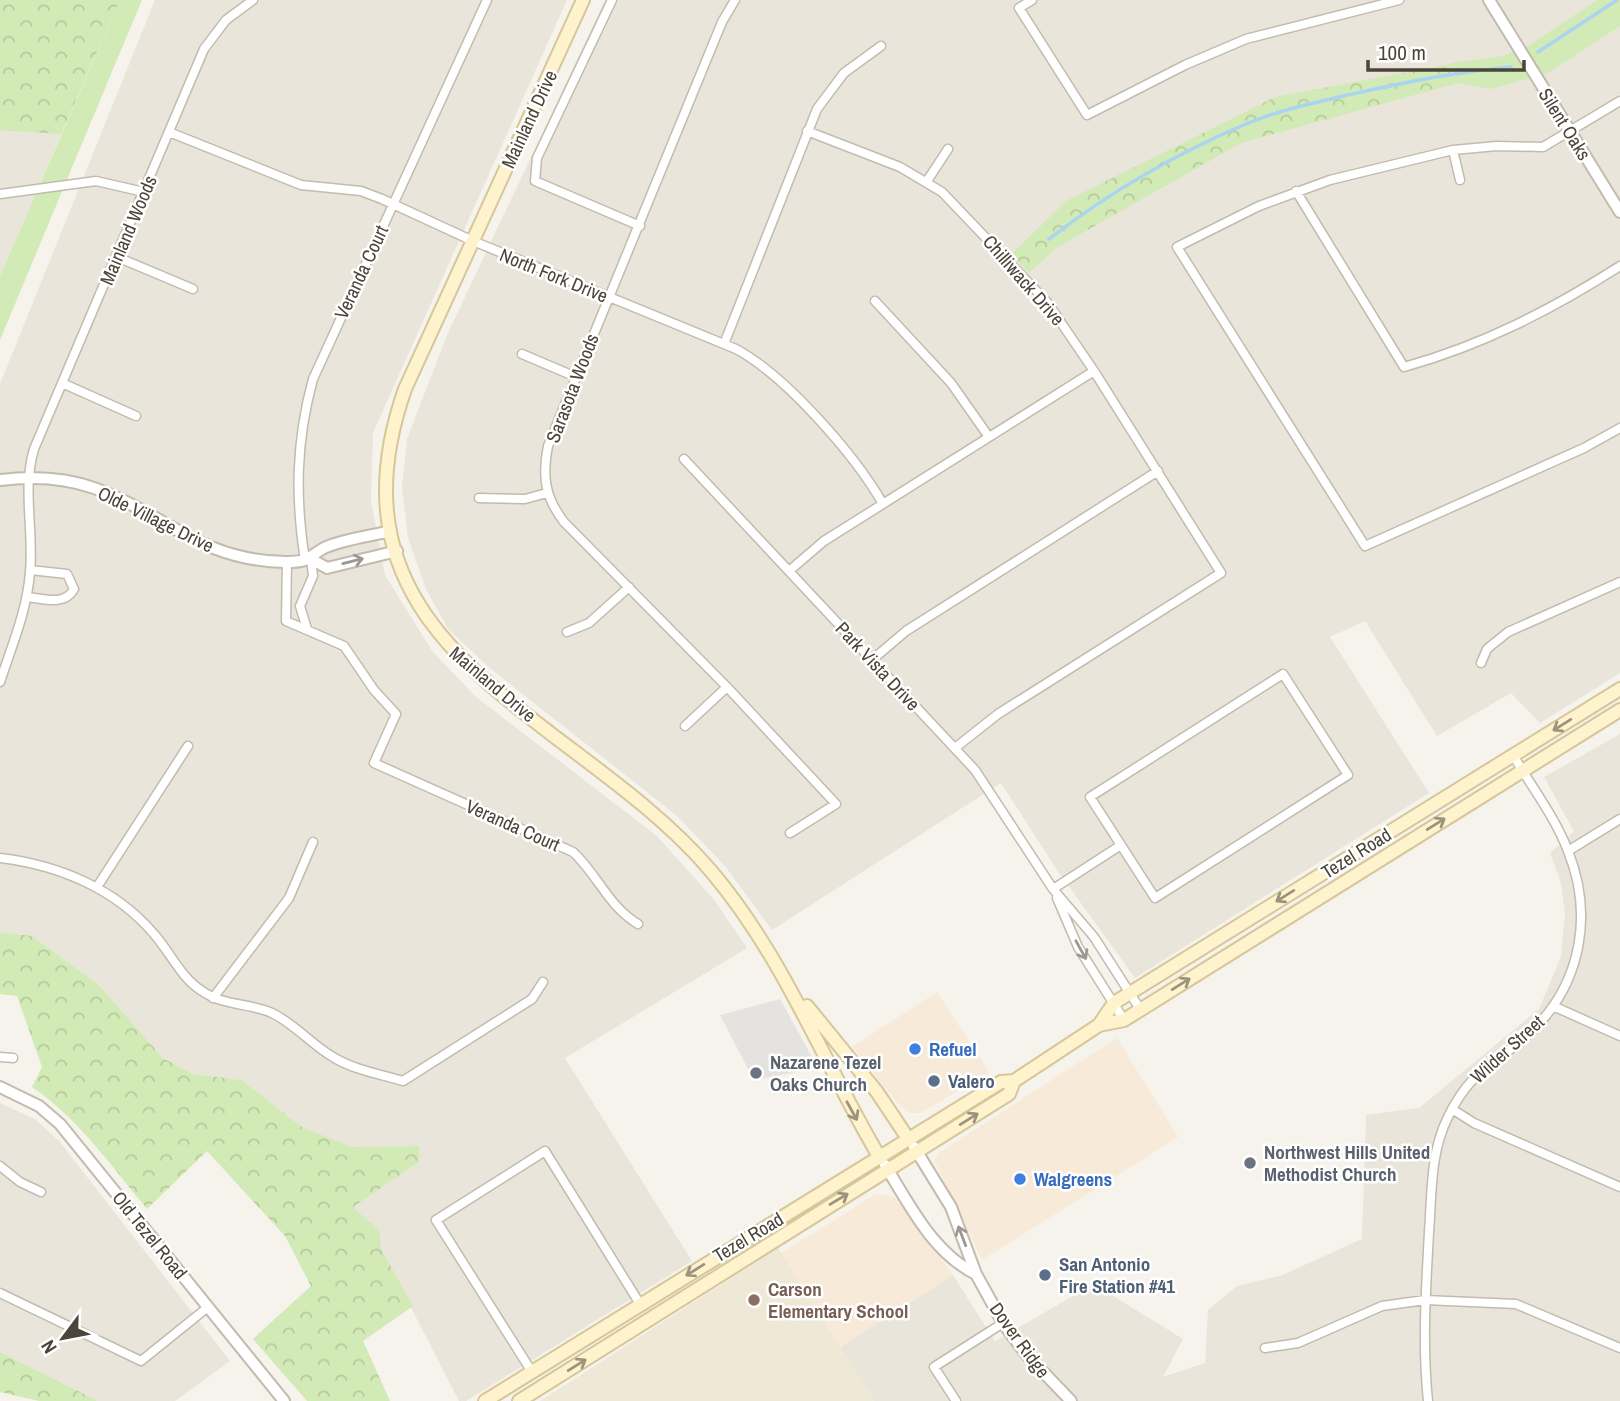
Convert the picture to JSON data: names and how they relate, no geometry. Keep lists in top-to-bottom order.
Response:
{
  "streets": {
    "main road": ["Mainland Drive", "Tezel Road"],
    "street": [
      "Silent Oaks",
      "Mainland Woods",
      "Veranda Court",
      "North Fork Drive",
      "Chilliwack Drive",
      "Sarasota Woods",
      "Olde Village Drive",
      "Park Vista Drive",
      "Wilder Street",
      "Old Tezel Road",
      "Dover Ridge"
    ]
  },
  "crossings": [
    ["Mainland Drive", "North Fork Drive"],
    ["Mainland Drive", "Olde Village Drive"],
    ["Mainland Drive", "Tezel Road"],
    ["Mainland Drive", "Dover Ridge"],
    ["Mainland Woods", "North Fork Drive"],
    ["Mainland Woods", "Olde Village Drive"],
    ["Veranda Court", "North Fork Drive"],
    ["Veranda Court", "Olde Village Drive"],
    ["North Fork Drive", "Sarasota Woods"],
    ["Chilliwack Drive", "Park Vista Drive"],
    ["Park Vista Drive", "Tezel Road"],
    ["Tezel Road", "Wilder Street"],
    ["Tezel Road", "Dover Ridge"]
  ],
  "places": [
    "Refuel",
    "Nazarene Tezel Oaks Church",
    "Valero",
    "Northwest Hills United Methodist Church",
    "Walgreens",
    "San Antonio Fire Station #41",
    "Carson Elementary School"
  ],
  "scale_bar": "100 m",
  "north": "bottom left"
}
